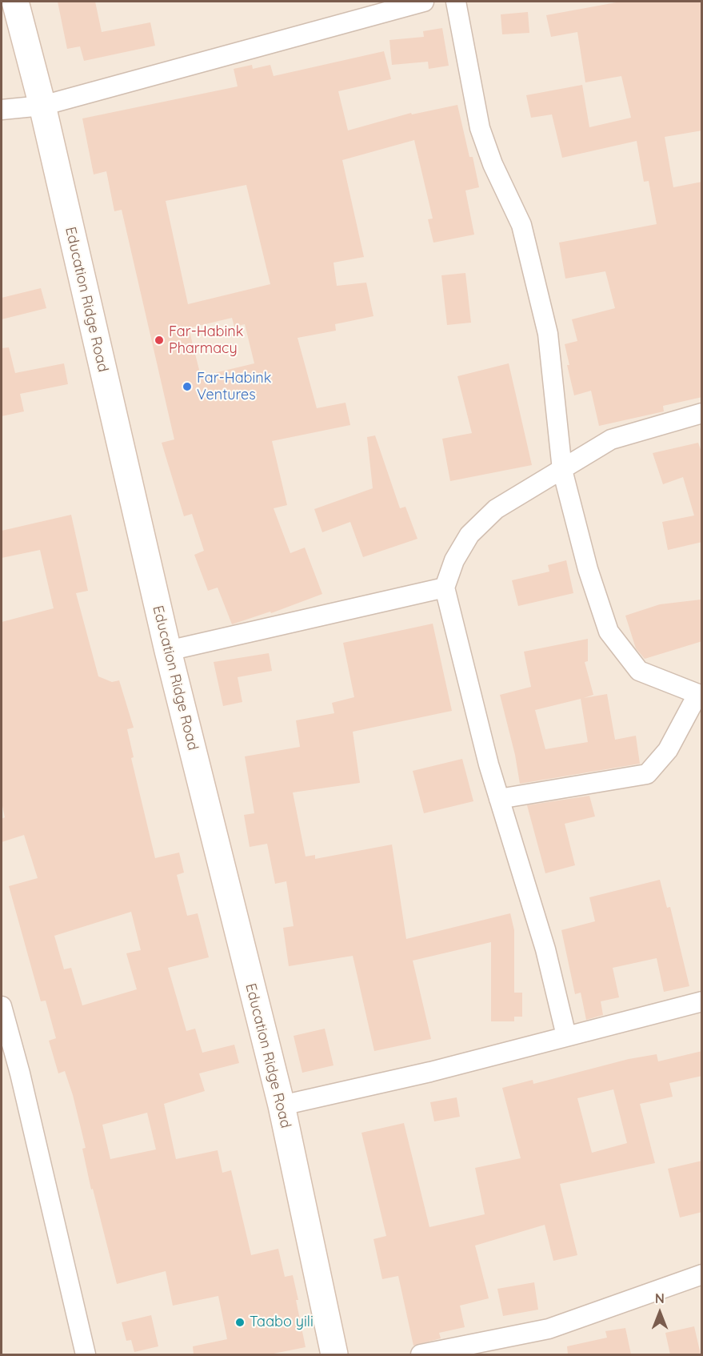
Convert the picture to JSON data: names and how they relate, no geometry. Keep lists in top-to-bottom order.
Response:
{
  "streets": {
    "main road": ["Education Ridge Road"]
  },
  "places": ["Far-Habink Pharmacy", "Far-Habink Ventures", "Taabo yili"],
  "north": "top"
}
